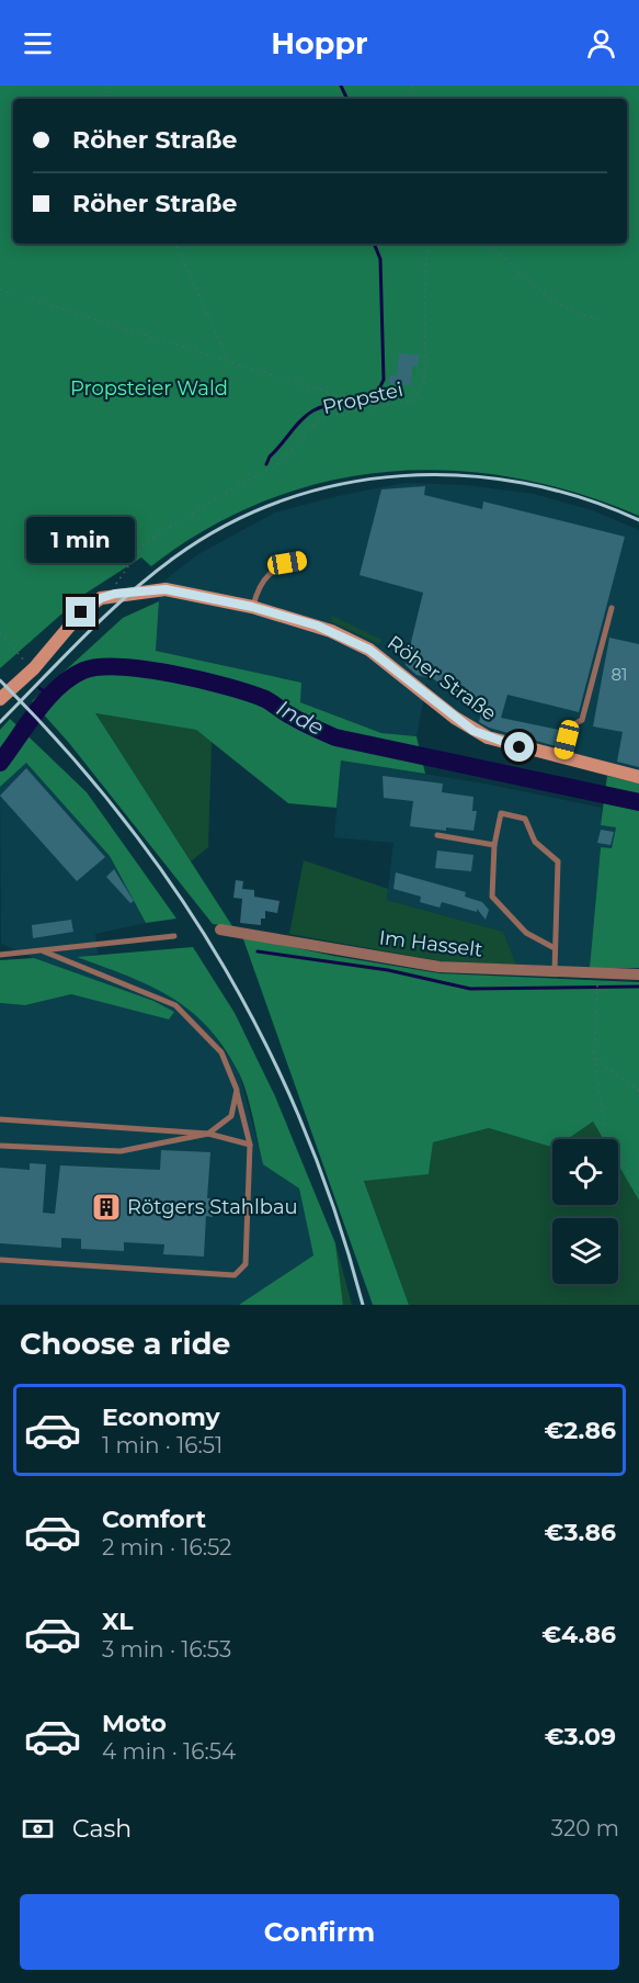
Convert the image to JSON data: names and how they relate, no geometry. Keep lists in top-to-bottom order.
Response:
{
  "streets": {
    "main road": ["Röher Straße"],
    "street": ["Im Hasselt"],
    "path": ["Propstei"]
  },
  "crossings": [
    ["Propstei", "Röher Straße"]
  ],
  "water": ["Inde"],
  "parks": ["Propsteier Wald"],
  "places": {
    "building": ["Rötgers Stahlbau"]
  },
  "house_numbers": ["81"],
  "page": {
    "header": "Hoppr",
    "banner": ["Röher Straße", "Röher Straße"],
    "bubble": "1 min",
    "heading": "Choose a ride",
    "list": [
      {
        "name": "Economy",
        "note": "1 min · 16:51",
        "value": "€2.86"
      },
      {
        "name": "Comfort",
        "note": "2 min · 16:52",
        "value": "€3.86"
      },
      {
        "name": "XL",
        "note": "3 min · 16:53",
        "value": "€4.86"
      },
      {
        "name": "Moto",
        "note": "4 min · 16:54",
        "value": "€3.09"
      }
    ],
    "pay": ["Cash", "320 m"],
    "buttons": "Confirm"
  }
}
